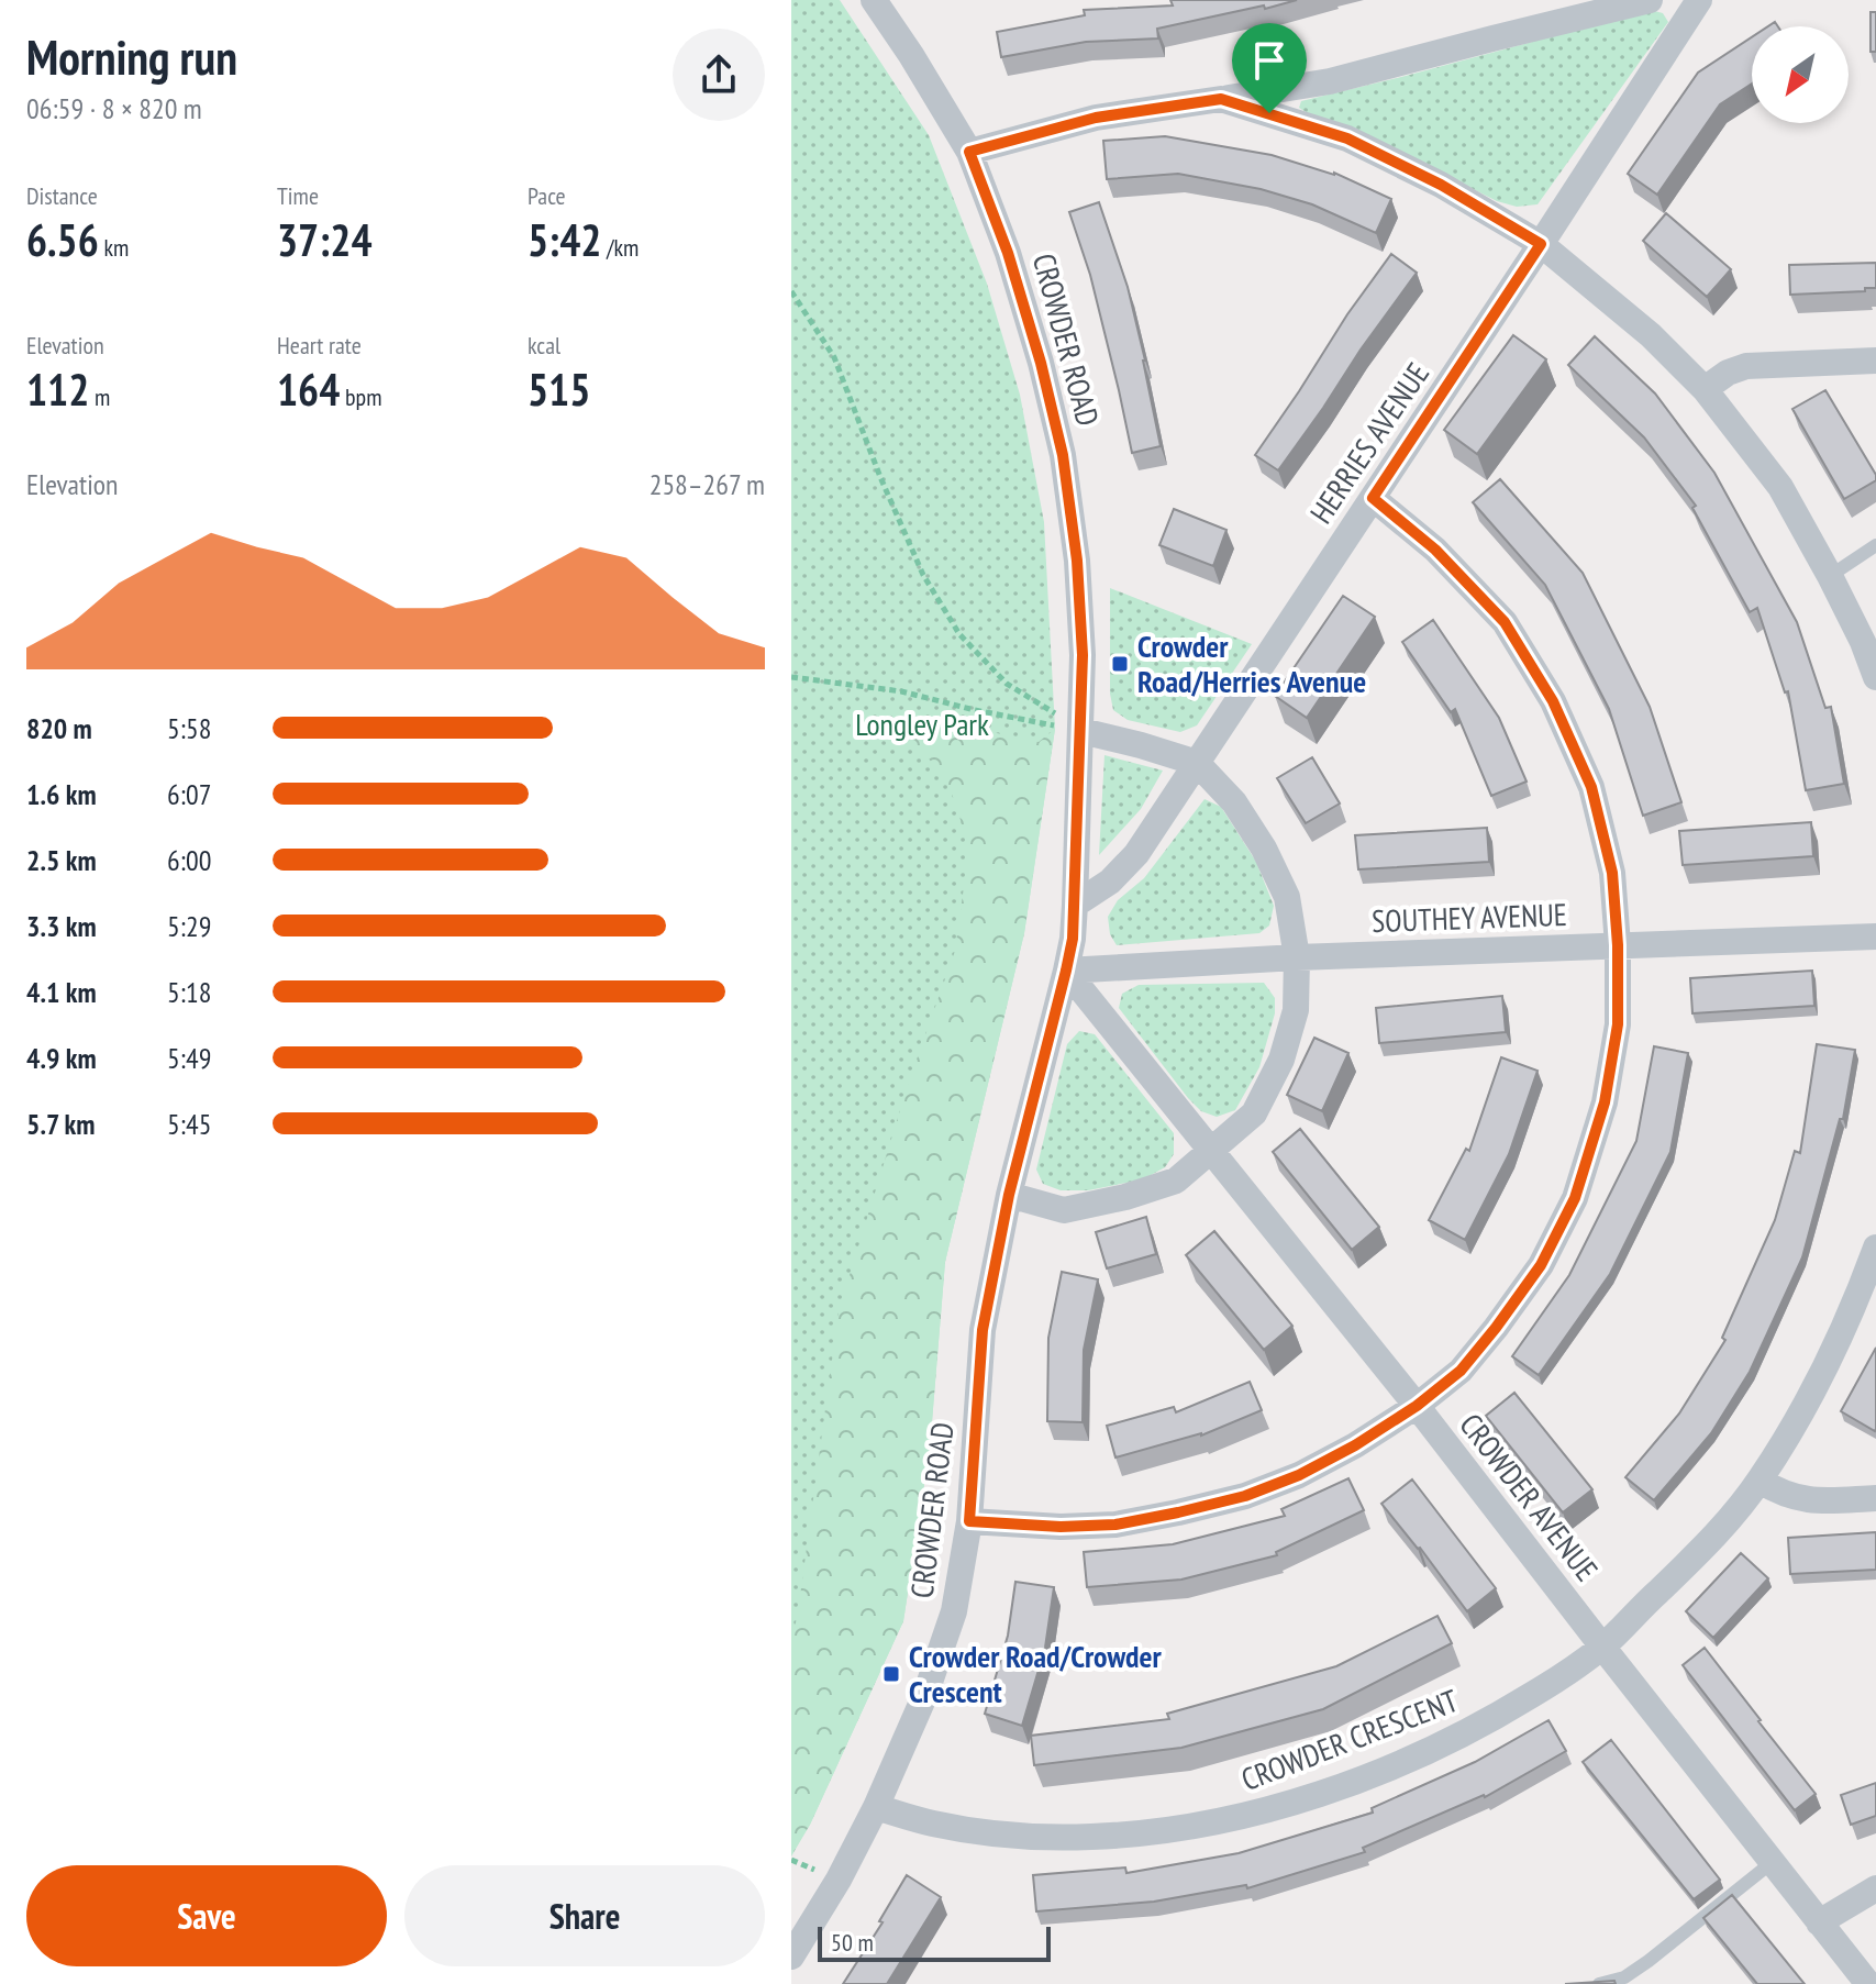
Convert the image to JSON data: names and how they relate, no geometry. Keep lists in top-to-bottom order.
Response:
{
  "streets": {
    "street": [
      "CROWDER ROAD",
      "HERRIES AVENUE",
      "SOUTHEY AVENUE",
      "CROWDER AVENUE",
      "CROWDER CRESCENT"
    ]
  },
  "crossings": [
    ["CROWDER ROAD", "HERRIES AVENUE"],
    ["CROWDER ROAD", "SOUTHEY AVENUE"],
    ["CROWDER ROAD", "CROWDER AVENUE"],
    ["CROWDER ROAD", "CROWDER CRESCENT"],
    ["SOUTHEY AVENUE", "CROWDER AVENUE"],
    ["CROWDER AVENUE", "CROWDER CRESCENT"]
  ],
  "parks": ["Longley Park"],
  "places": {
    "transit": ["Crowder Road/Herries Avenue", "Crowder Road/Crowder Crescent"]
  },
  "scale_bar": "50 m",
  "north": "bottom left",
  "page": {
    "heading": ["Morning run", "06:59 · 8 × 820 m"],
    "stats": [
      ["Distance", "6.56 km"],
      ["Time", "37:24"],
      ["Pace", "5:42 /km"],
      ["Elevation", "112 m"],
      ["Heart rate", "164 bpm"],
      ["kcal", "515"]
    ],
    "chart": ["Elevation", "258–267 m"],
    "list": [
      {
        "name": "820 m",
        "note": "5:58"
      },
      {
        "name": "1.6 km",
        "note": "6:07"
      },
      {
        "name": "2.5 km",
        "note": "6:00"
      },
      {
        "name": "3.3 km",
        "note": "5:29"
      },
      {
        "name": "4.1 km",
        "note": "5:18"
      },
      {
        "name": "4.9 km",
        "note": "5:49"
      },
      {
        "name": "5.7 km",
        "note": "5:45"
      }
    ],
    "buttons": ["Save", "Share"],
    "scale": "50 m"
  }
}
